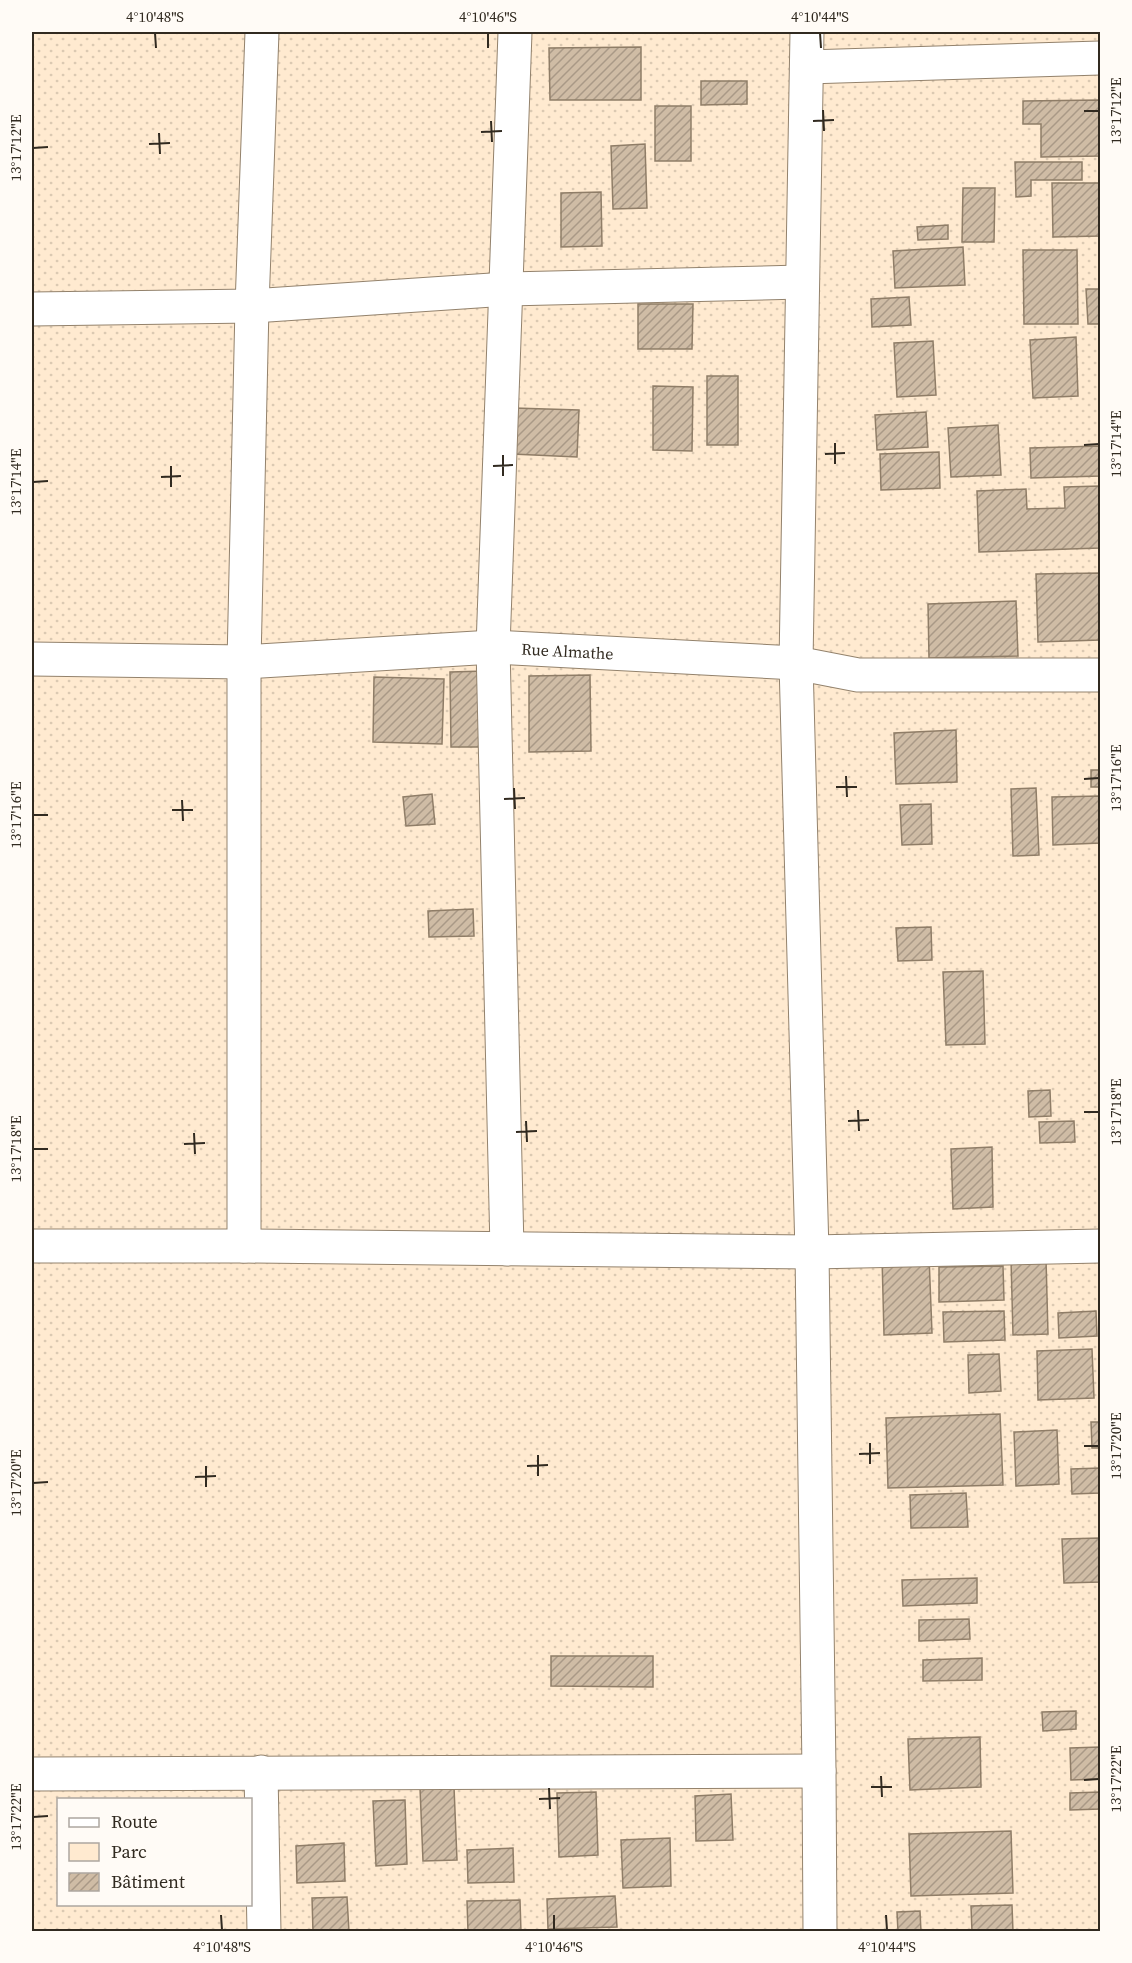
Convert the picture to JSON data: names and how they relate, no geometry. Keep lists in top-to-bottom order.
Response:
{
  "streets": {
    "street": ["Rue Almathe"]
  },
  "legend": ["Route", "Parc", "Bâtiment"],
  "coordinates": [
    "4°10'48\"S",
    "4°10'46\"S",
    "4°10'44\"S",
    "13°17'12\"E",
    "13°17'14\"E",
    "13°17'16\"E",
    "13°17'18\"E",
    "13°17'20\"E",
    "13°17'22\"E"
  ]
}
